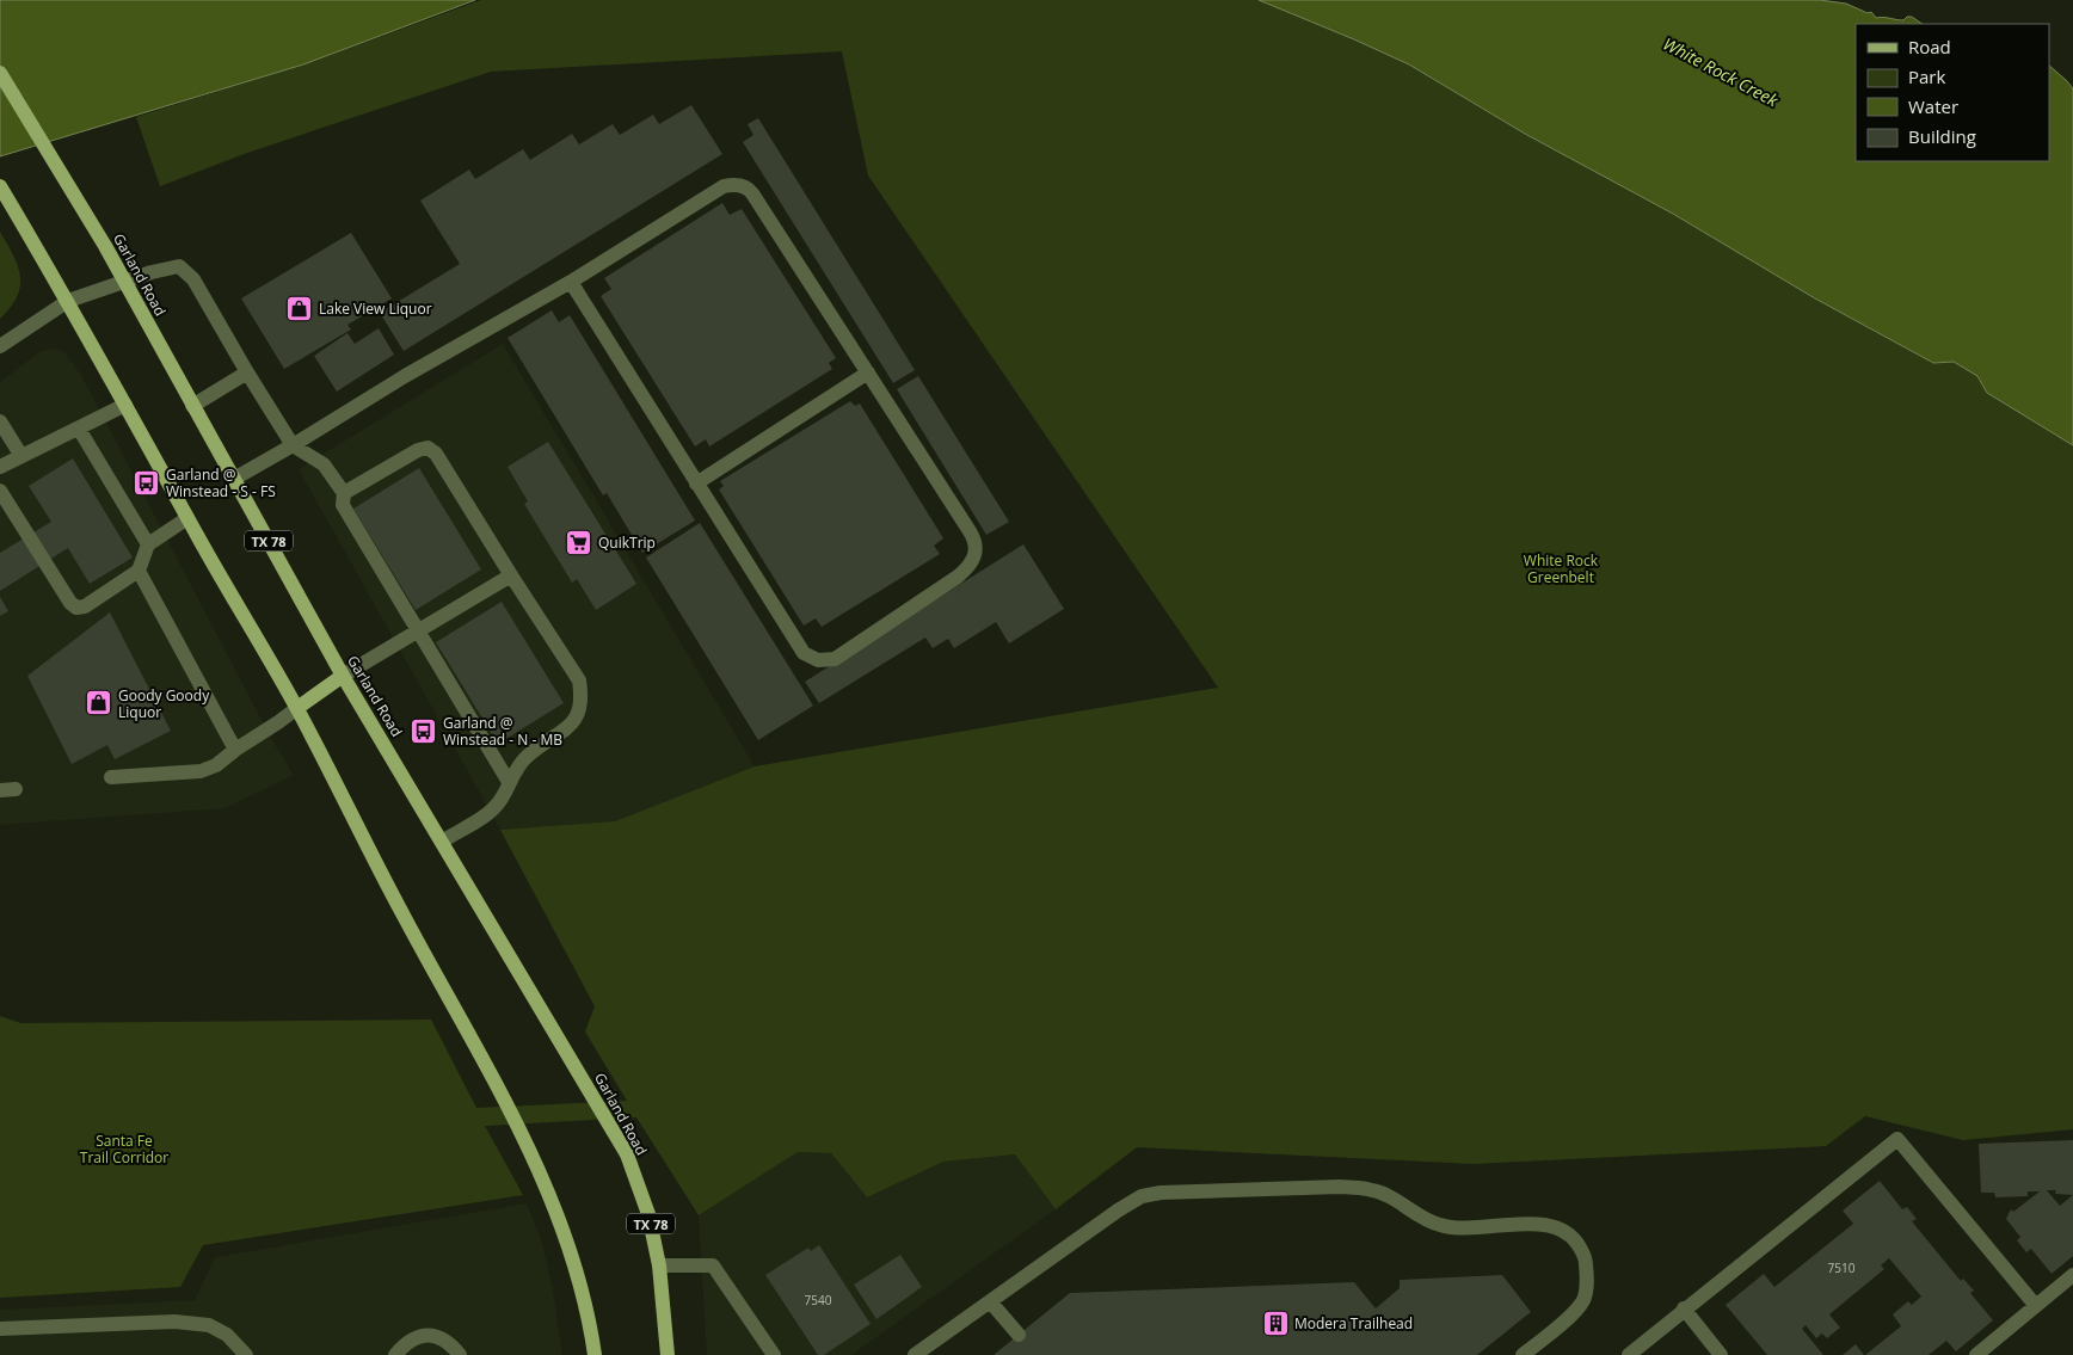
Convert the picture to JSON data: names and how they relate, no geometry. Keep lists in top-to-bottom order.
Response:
{
  "streets": {
    "main road": ["Garland Road", "TX 78"]
  },
  "water": ["White Rock Creek"],
  "parks": ["White Rock Greenbelt", "Santa Fe Trail Corridor"],
  "places": {
    "shop": ["Lake View Liquor", "Goody Goody Liquor"],
    "bus stop": ["Garland @ Winstead - S - FS", "Garland @ Winstead - N - MB"],
    "supermarket": ["QuikTrip"],
    "building": ["Modera Trailhead"]
  },
  "house_numbers": ["7510", "7540"],
  "legend": [
    "Road",
    "Park",
    "Water",
    "Building"
  ]
}
